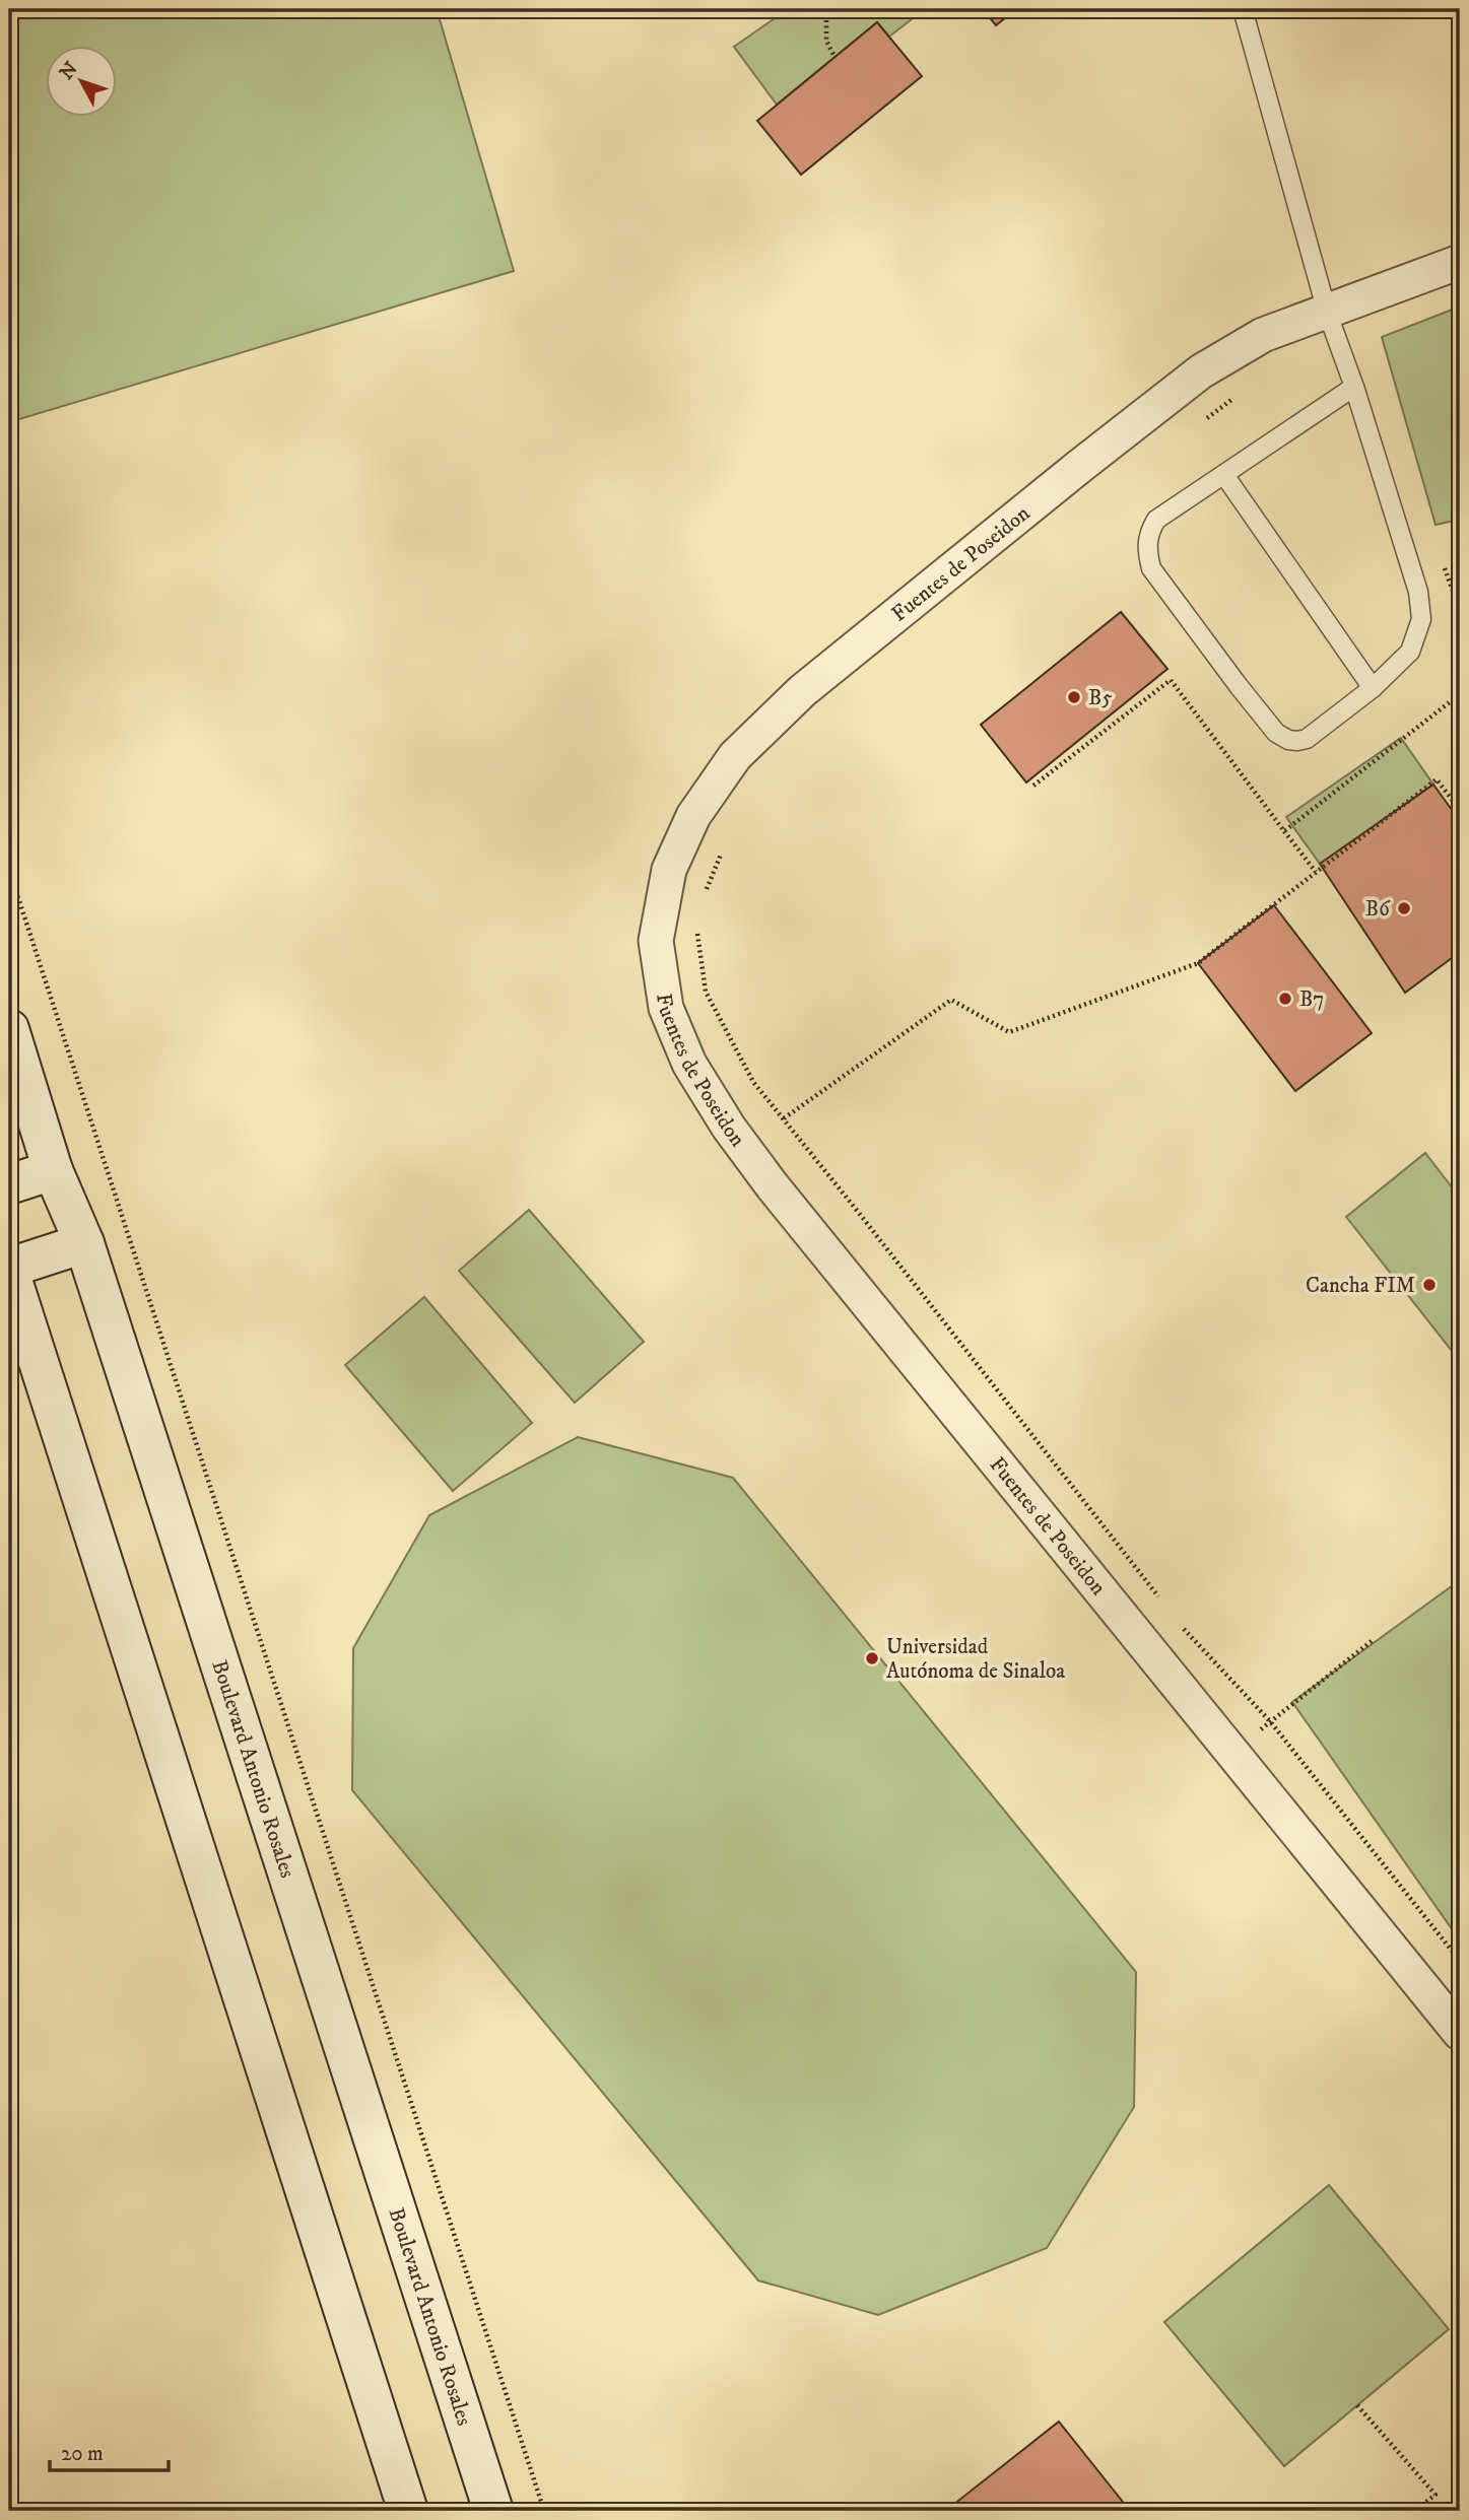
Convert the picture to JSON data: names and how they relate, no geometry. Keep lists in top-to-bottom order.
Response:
{
  "streets": {
    "main road": ["Boulevard Antonio Rosales"],
    "street": ["Fuentes de Poseidon"]
  },
  "places": [
    "B5",
    "B6",
    "B7",
    "Cancha FIM",
    "Universidad Autónoma de Sinaloa"
  ],
  "scale_bar": "20 m",
  "north": "top left"
}
